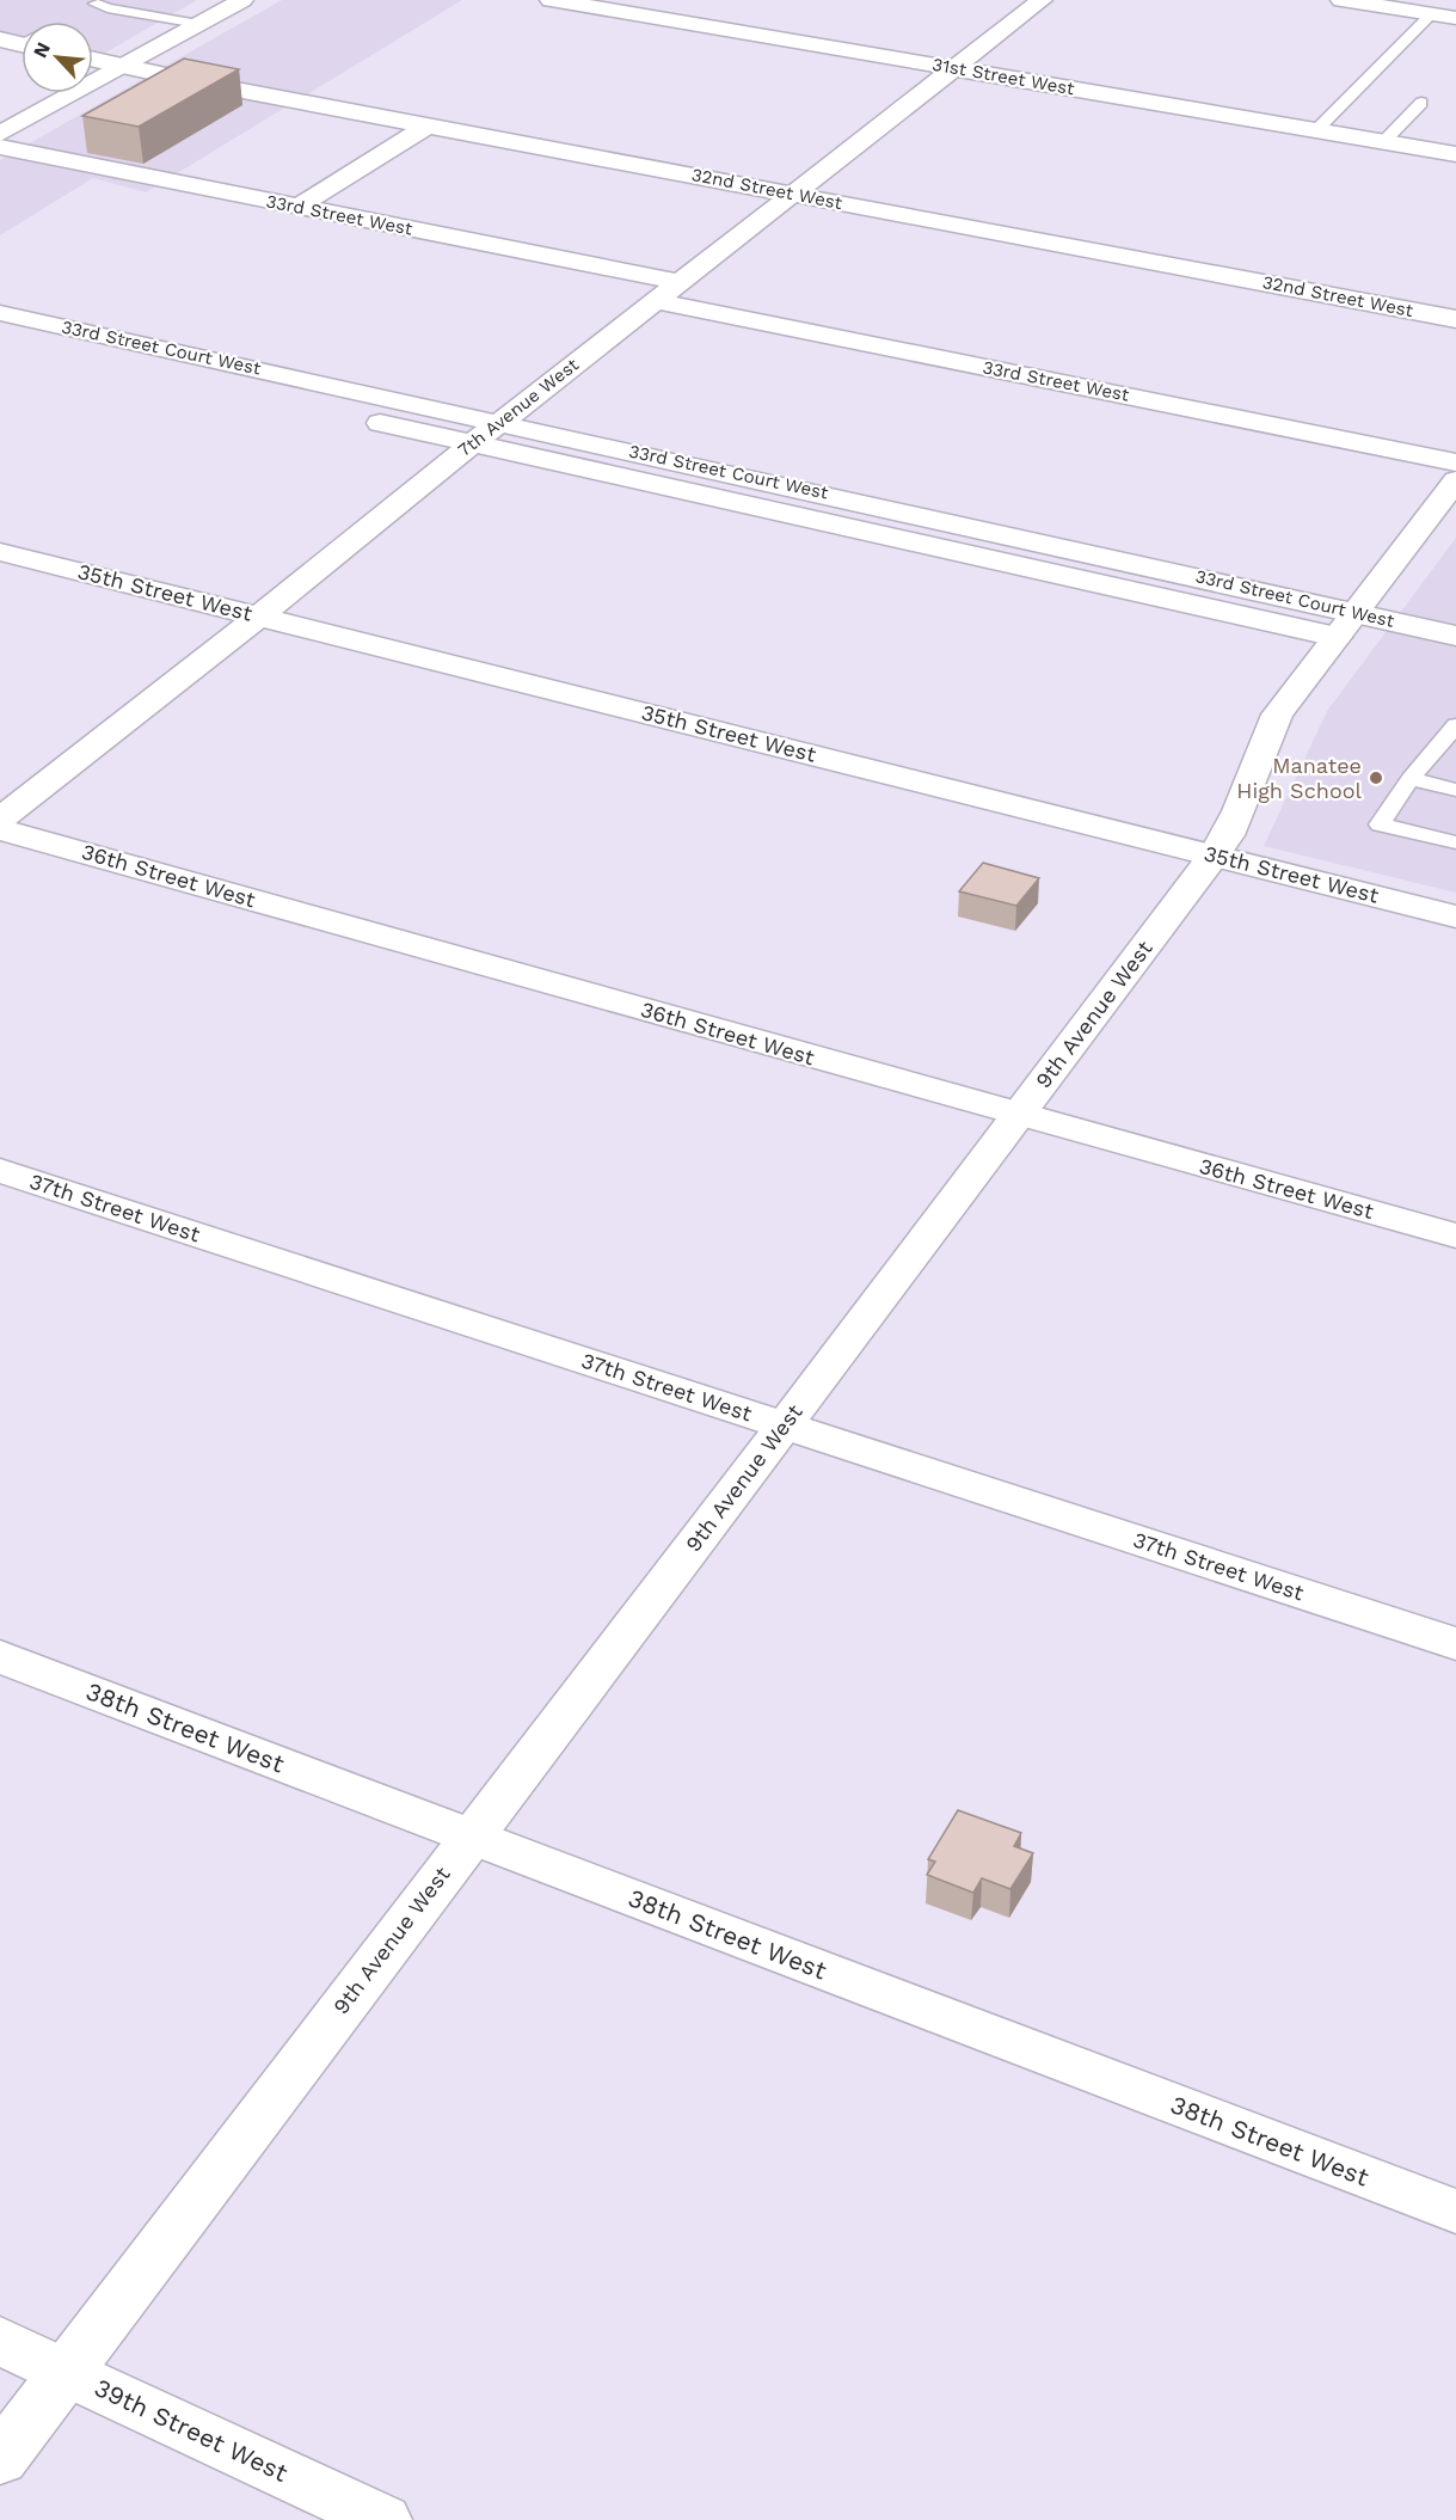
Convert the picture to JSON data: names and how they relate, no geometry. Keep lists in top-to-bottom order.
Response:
{
  "streets": {
    "street": [
      "31st Street West",
      "32nd Street West",
      "33rd Street West",
      "33rd Street Court West",
      "7th Avenue West",
      "35th Street West",
      "36th Street West",
      "9th Avenue West",
      "37th Street West",
      "38th Street West",
      "39th Street West"
    ]
  },
  "crossings": [
    ["31st Street West", "7th Avenue West"],
    ["32nd Street West", "7th Avenue West"],
    ["33rd Street West", "7th Avenue West"],
    ["33rd Street Court West", "7th Avenue West"],
    ["33rd Street Court West", "9th Avenue West"],
    ["7th Avenue West", "35th Street West"],
    ["35th Street West", "9th Avenue West"],
    ["36th Street West", "9th Avenue West"],
    ["9th Avenue West", "37th Street West"],
    ["9th Avenue West", "38th Street West"],
    ["9th Avenue West", "39th Street West"]
  ],
  "places": ["Manatee High School"],
  "north": "top left"
}
